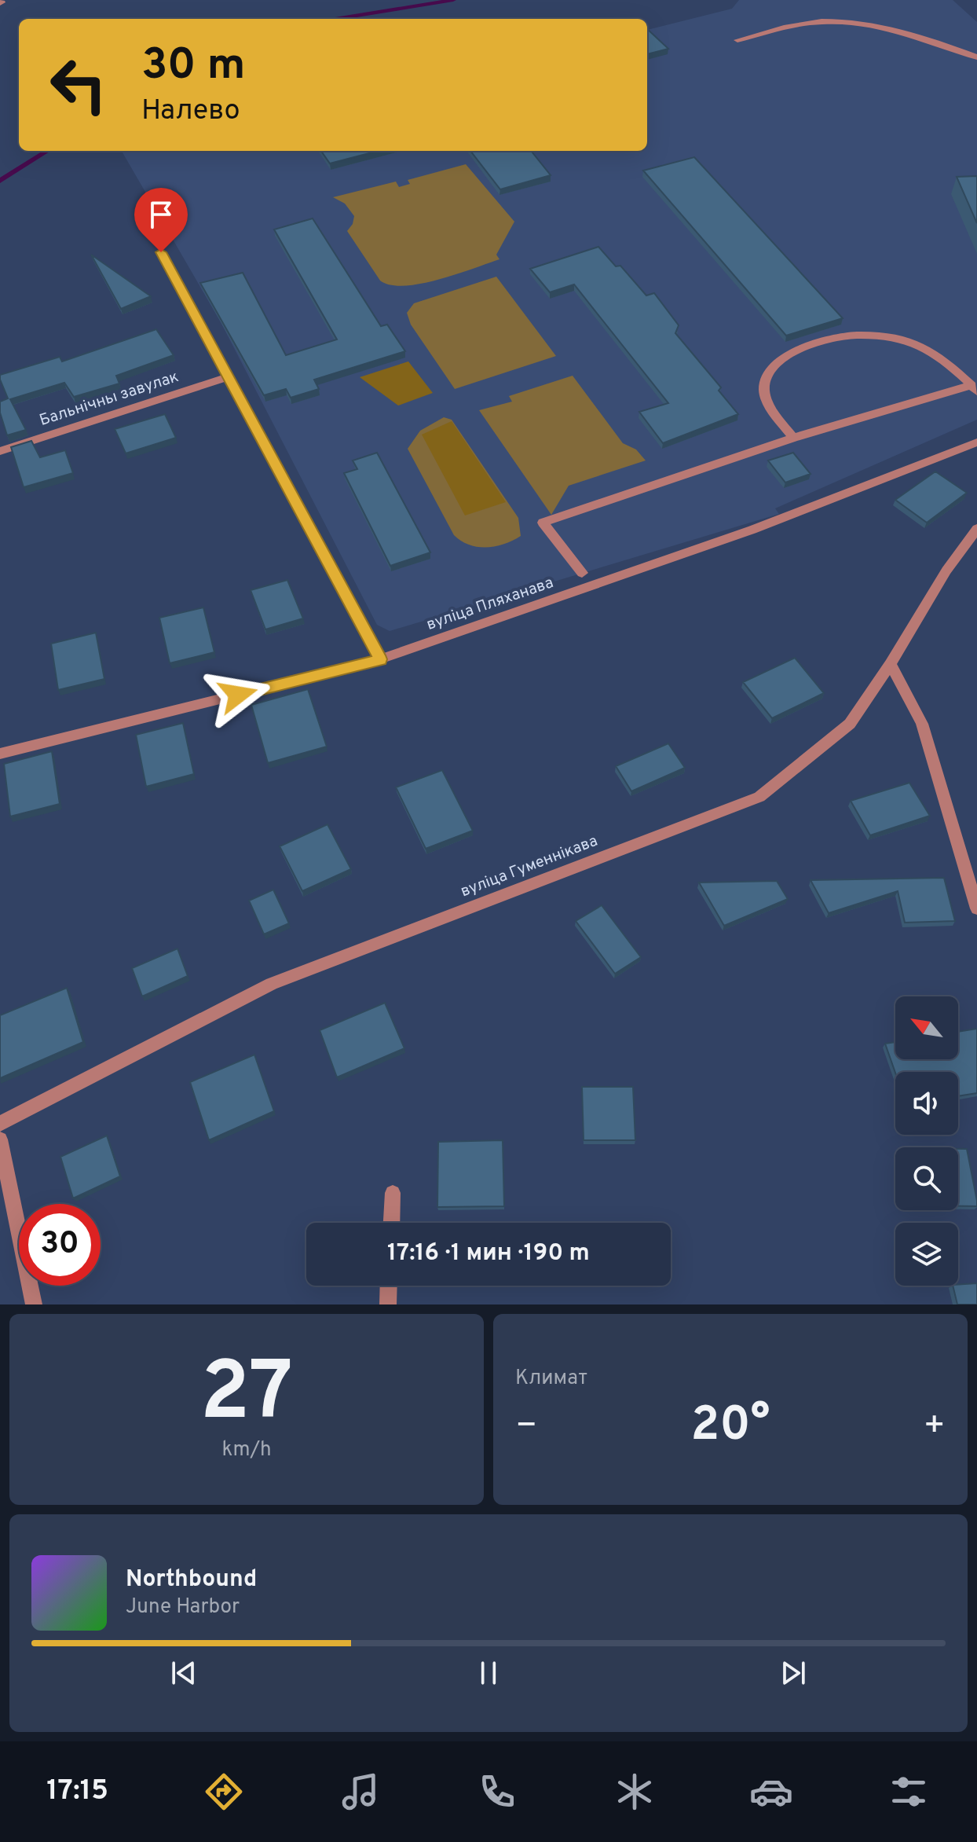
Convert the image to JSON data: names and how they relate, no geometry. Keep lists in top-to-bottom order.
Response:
{
  "streets": {
    "street": ["Бальнічны завулак", "вуліца Пляханава", "вуліца Гуменнікава"]
  },
  "north": "top left",
  "page": {
    "turn": ["30 m", "Налево"],
    "limit": "30",
    "trip": "17:16 · 1 мин · 190 m",
    "tile": [
      ["27", "km/h"],
      "Климат"
    ],
    "heat": ["−", "20°", "+"],
    "song": ["Northbound", "June Harbor"],
    "tabs": "17:15"
  }
}
